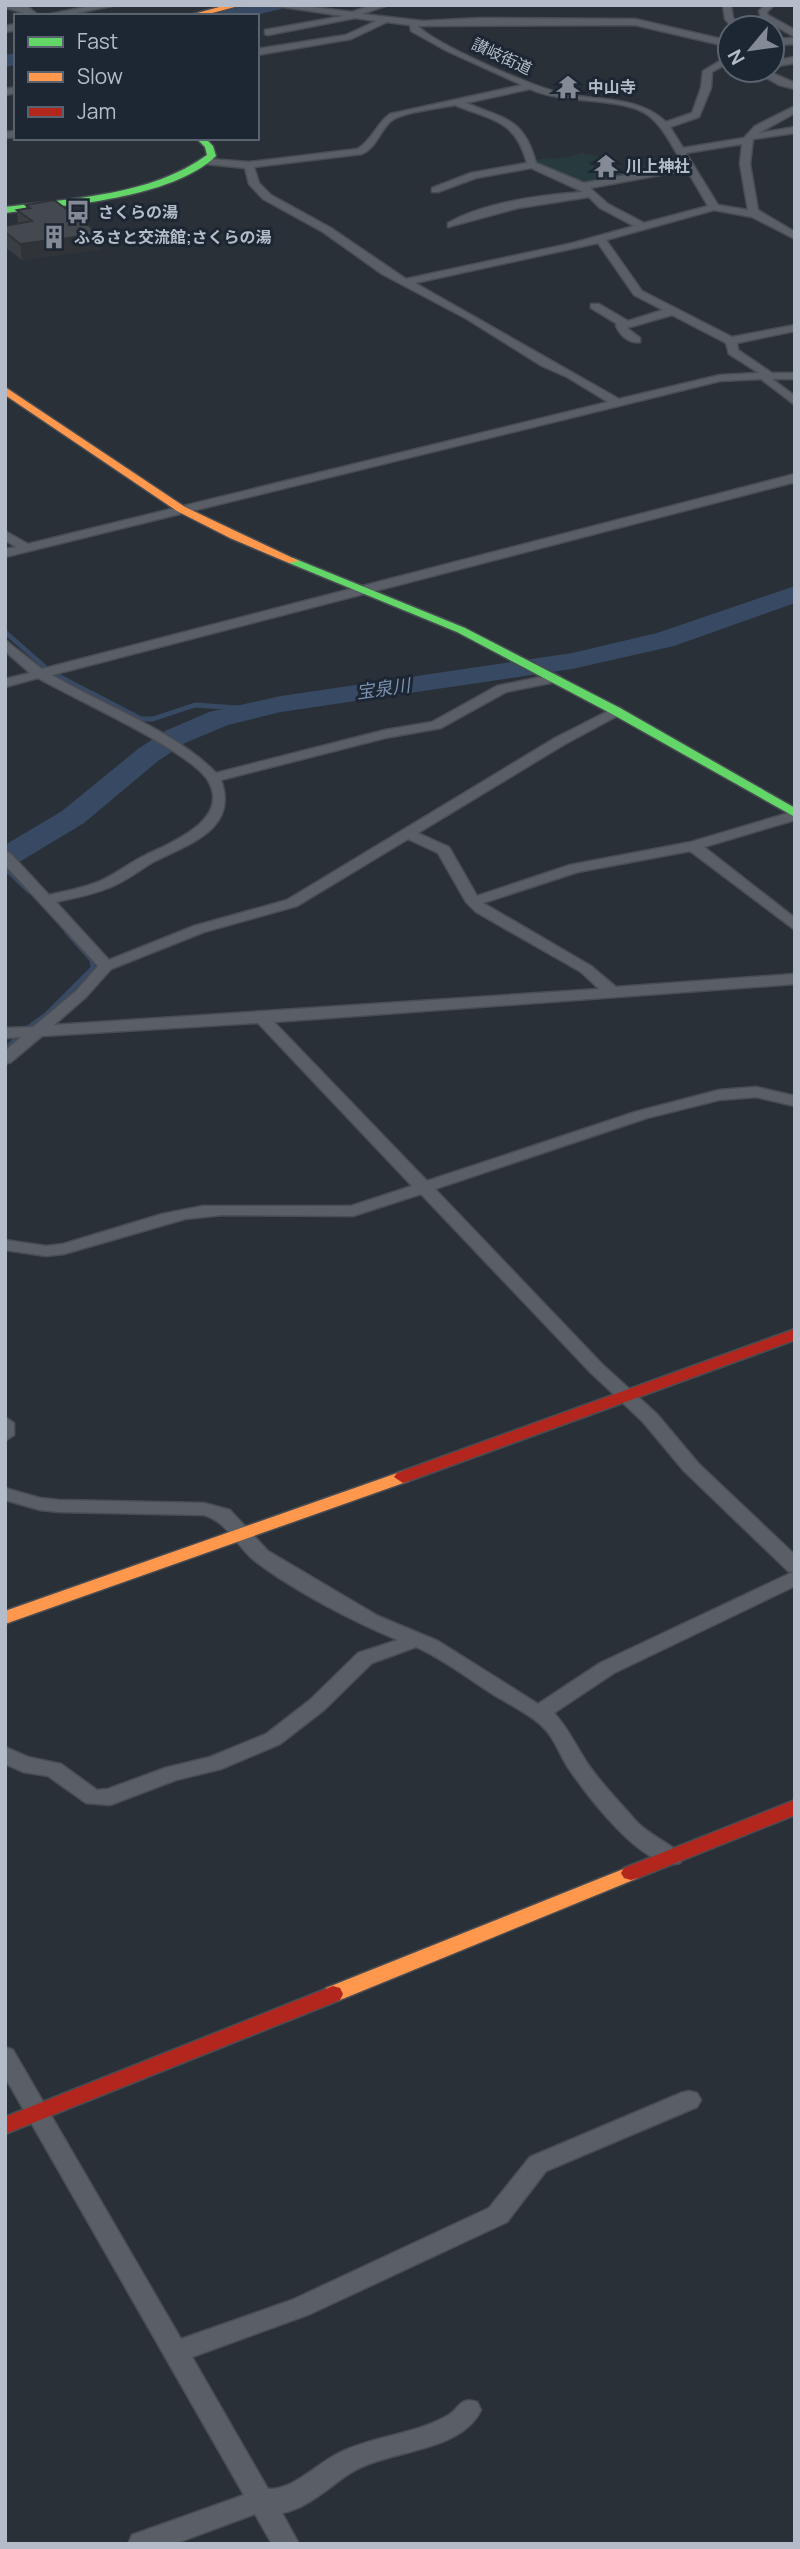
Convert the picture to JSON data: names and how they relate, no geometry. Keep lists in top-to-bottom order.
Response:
{
  "streets": {
    "street": ["讃岐街道"]
  },
  "water": ["宝泉川"],
  "places": {
    "temple": ["中山寺", "川上神社"],
    "bus stop": ["さくらの湯"],
    "building": ["ふるさと交流館;さくらの湯"]
  },
  "legend": ["Fast", "Slow", "Jam"],
  "north": "bottom left"
}
